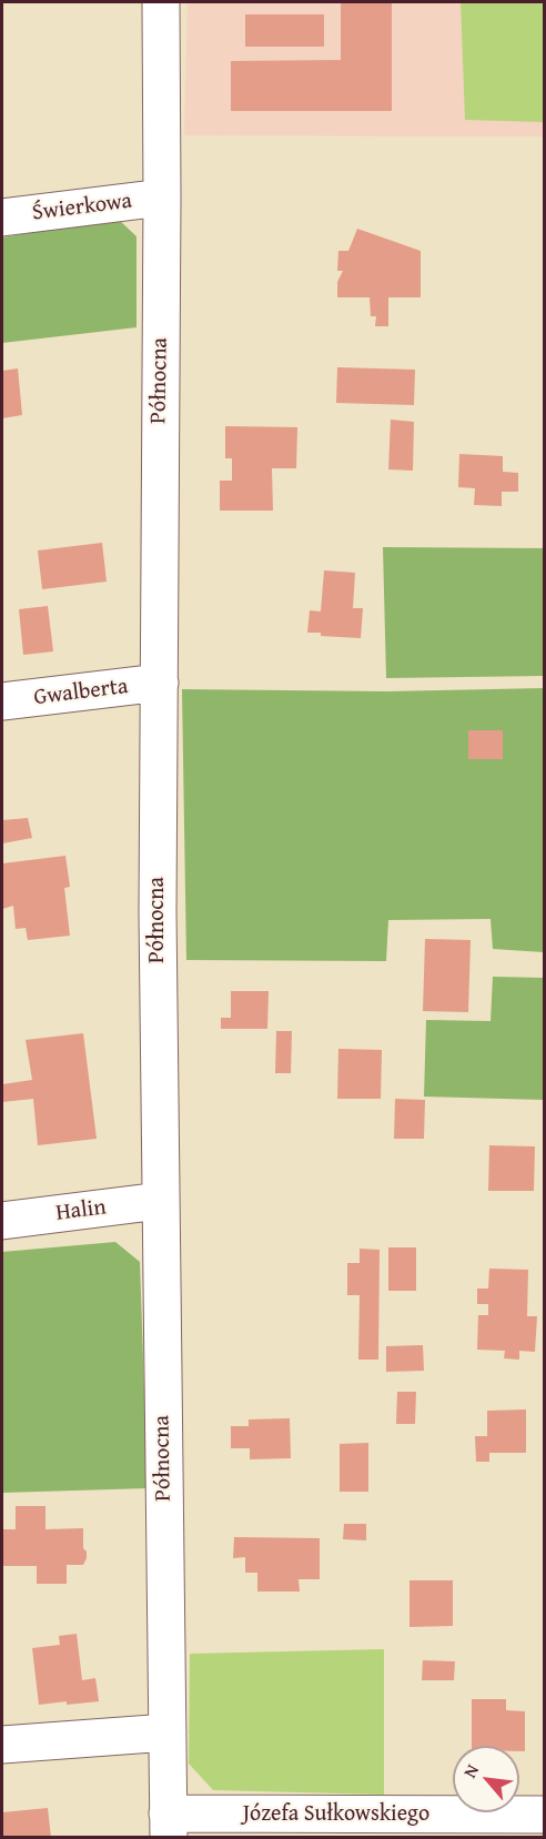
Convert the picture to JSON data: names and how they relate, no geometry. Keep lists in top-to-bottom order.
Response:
{
  "streets": {
    "street": [
      "Świerkowa",
      "Północna",
      "Gwalberta",
      "Halin",
      "Józefa Sułkowskiego"
    ]
  },
  "crossings": [
    ["Świerkowa", "Północna"],
    ["Północna", "Gwalberta"],
    ["Północna", "Halin"],
    ["Północna", "Józefa Sułkowskiego"]
  ],
  "north": "top left"
}
